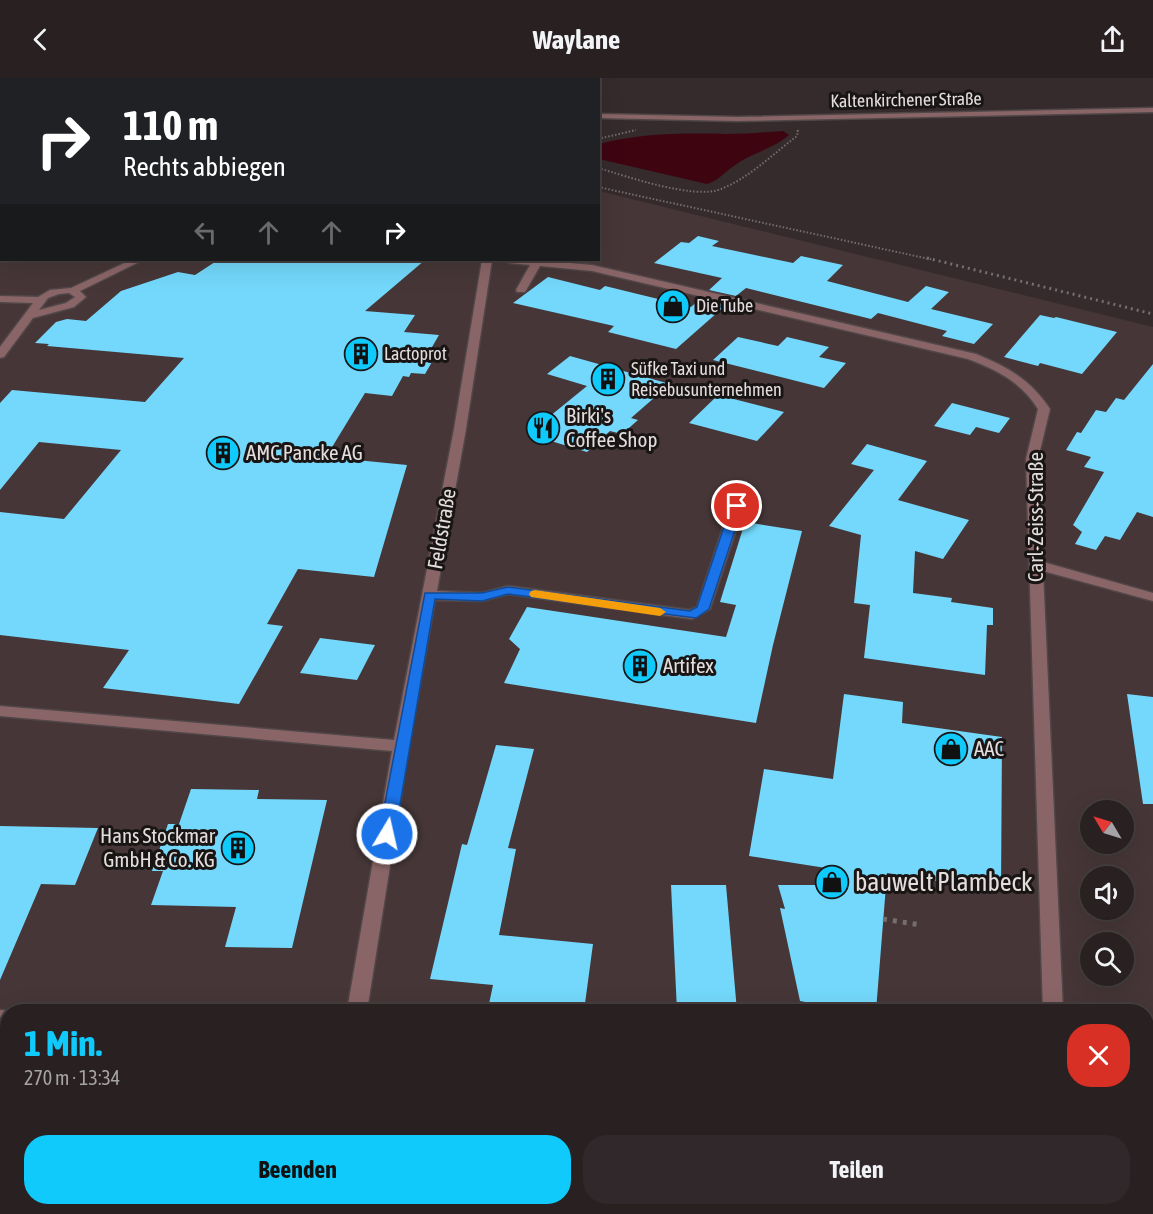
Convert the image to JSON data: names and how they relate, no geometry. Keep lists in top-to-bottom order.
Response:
{
  "streets": {
    "street": ["Kaltenkirchener Straße", "Carl-Zeiss-Straße", "Feldstraße"]
  },
  "places": {
    "shop": ["Die Tube", "AAC", "bauwelt Plambeck"],
    "building": [
      "Lactoprot",
      "Süfke Taxi und Reisebusunternehmen",
      "AMC Pancke AG",
      "Artifex",
      "Hans Stockmar GmbH & Co. KG"
    ],
    "restaurant": ["Birki's Coffee Shop"]
  },
  "north": "top left",
  "page": {
    "header": "Waylane",
    "turn": ["110 m", "Rechts abbiegen"],
    "heading": ["1 Min.", "270 m · 13:34"],
    "buttons": ["Beenden", "Teilen"]
  }
}
